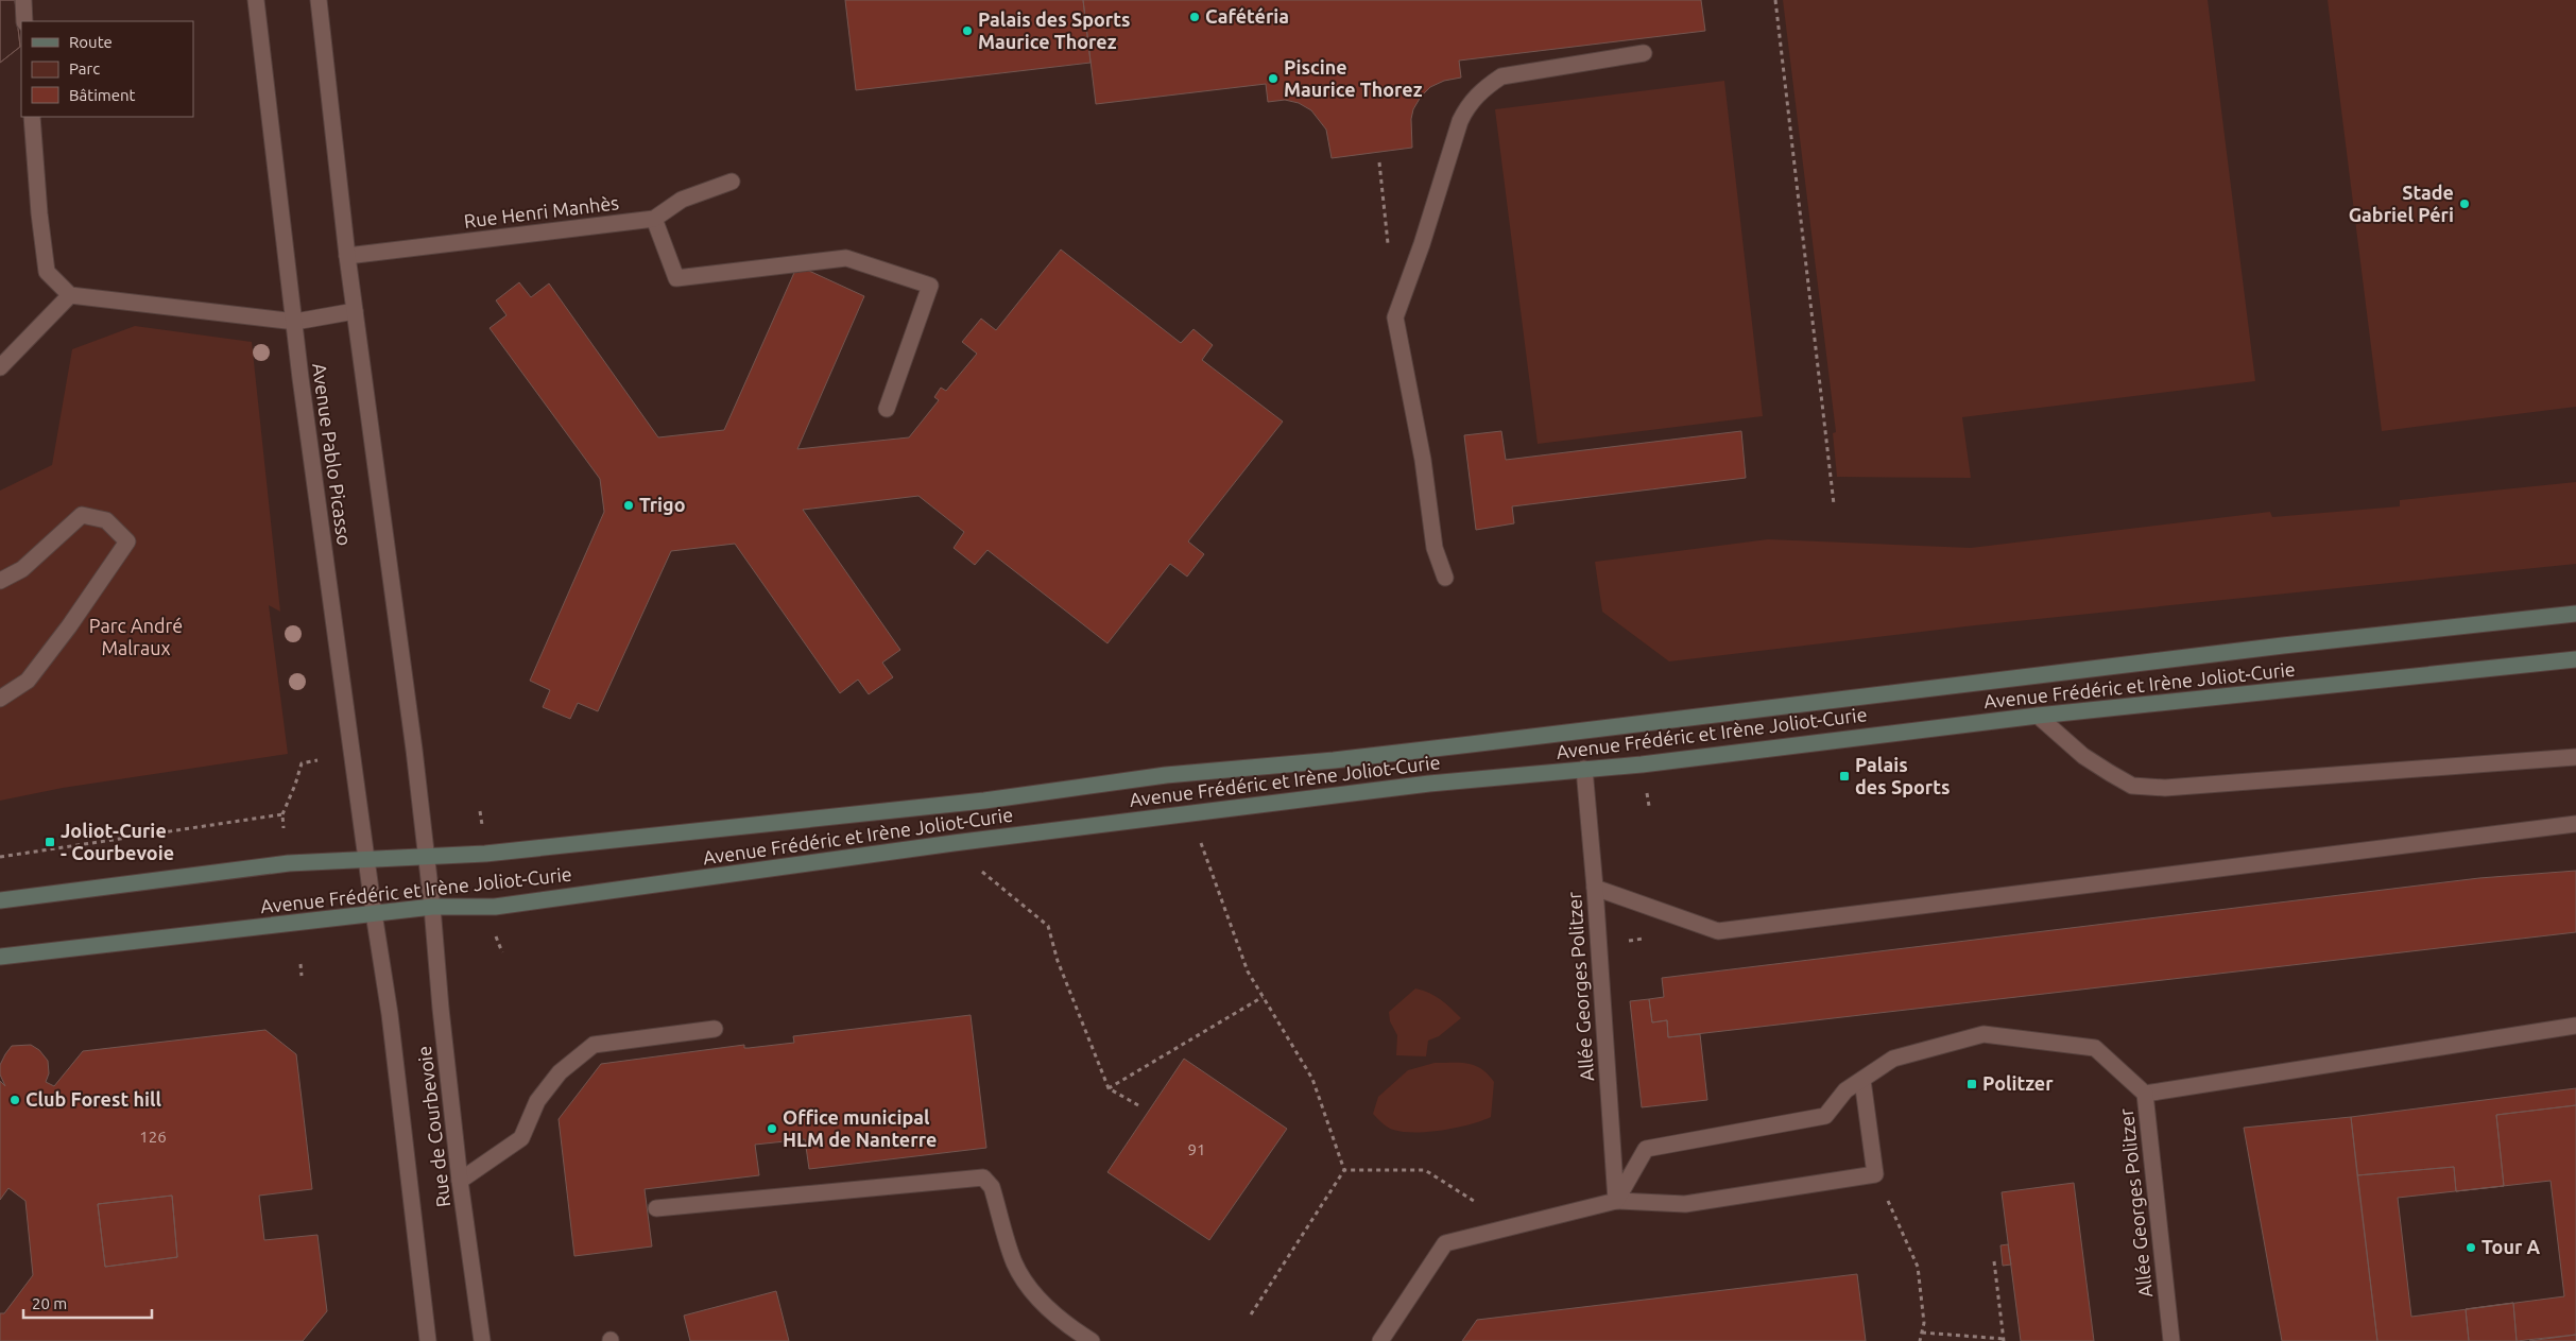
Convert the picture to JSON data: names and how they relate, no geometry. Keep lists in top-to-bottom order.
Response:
{
  "streets": {
    "main road": ["Avenue Frédéric et Irène Joliot-Curie"],
    "street": [
      "Rue Henri Manhès",
      "Avenue Pablo Picasso",
      "Allée Georges Politzer",
      "Rue de Courbevoie"
    ]
  },
  "crossings": [
    ["Avenue Pablo Picasso", "Avenue Frédéric et Irène Joliot-Curie"],
    ["Avenue Pablo Picasso", "Rue de Courbevoie"],
    ["Avenue Frédéric et Irène Joliot-Curie", "Allée Georges Politzer"],
    ["Avenue Frédéric et Irène Joliot-Curie", "Rue de Courbevoie"]
  ],
  "parks": ["Parc André Malraux"],
  "places": {
    "other": [
      "Cafétéria",
      "Palais des Sports Maurice Thorez",
      "Piscine Maurice Thorez",
      "Stade Gabriel Péri",
      "Trigo",
      "Club Forest hill",
      "Office municipal HLM de Nanterre",
      "Tour A"
    ],
    "transit": ["Palais des Sports", "Joliot-Curie - Courbevoie", "Politzer"]
  },
  "house_numbers": ["126", "91"],
  "legend": ["Route", "Parc", "Bâtiment"],
  "scale_bar": "20 m"
}
